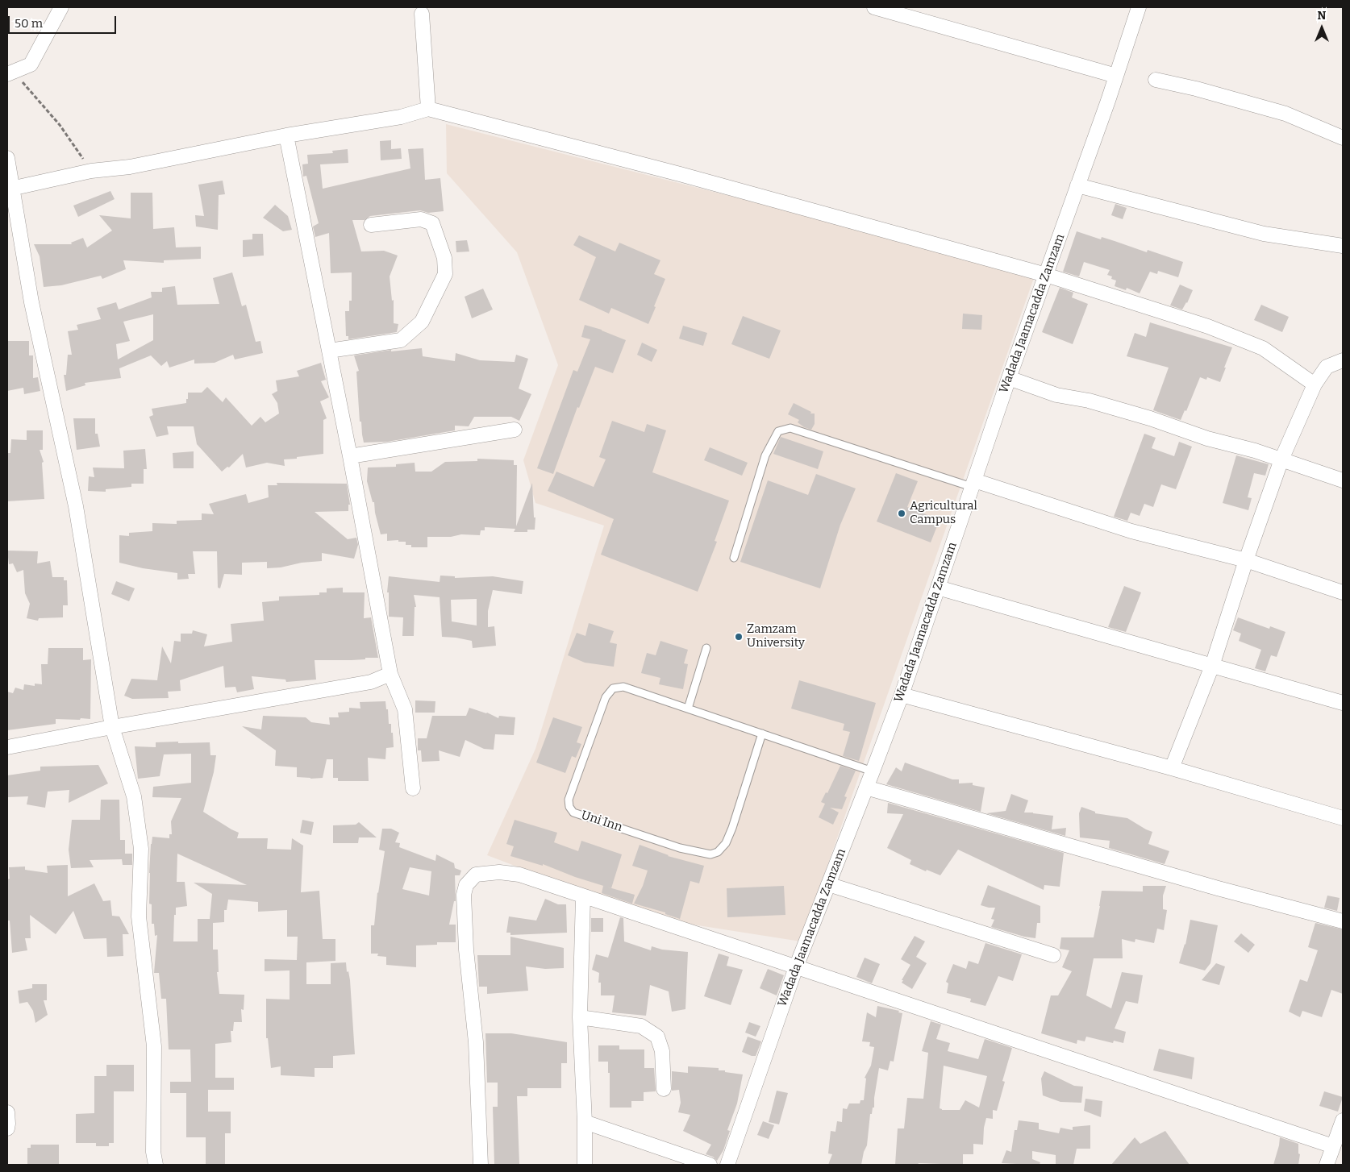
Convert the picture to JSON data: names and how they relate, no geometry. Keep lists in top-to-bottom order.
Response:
{
  "streets": {
    "street": ["Wadada Jaamacadda Zamzam"],
    "lane": ["Uni Inn"]
  },
  "crossings": [
    ["Wadada Jaamacadda Zamzam", "Uni Inn"]
  ],
  "places": ["Agricultural Campus", "Zamzam University"],
  "scale_bar": "50 m",
  "north": "top"
}
